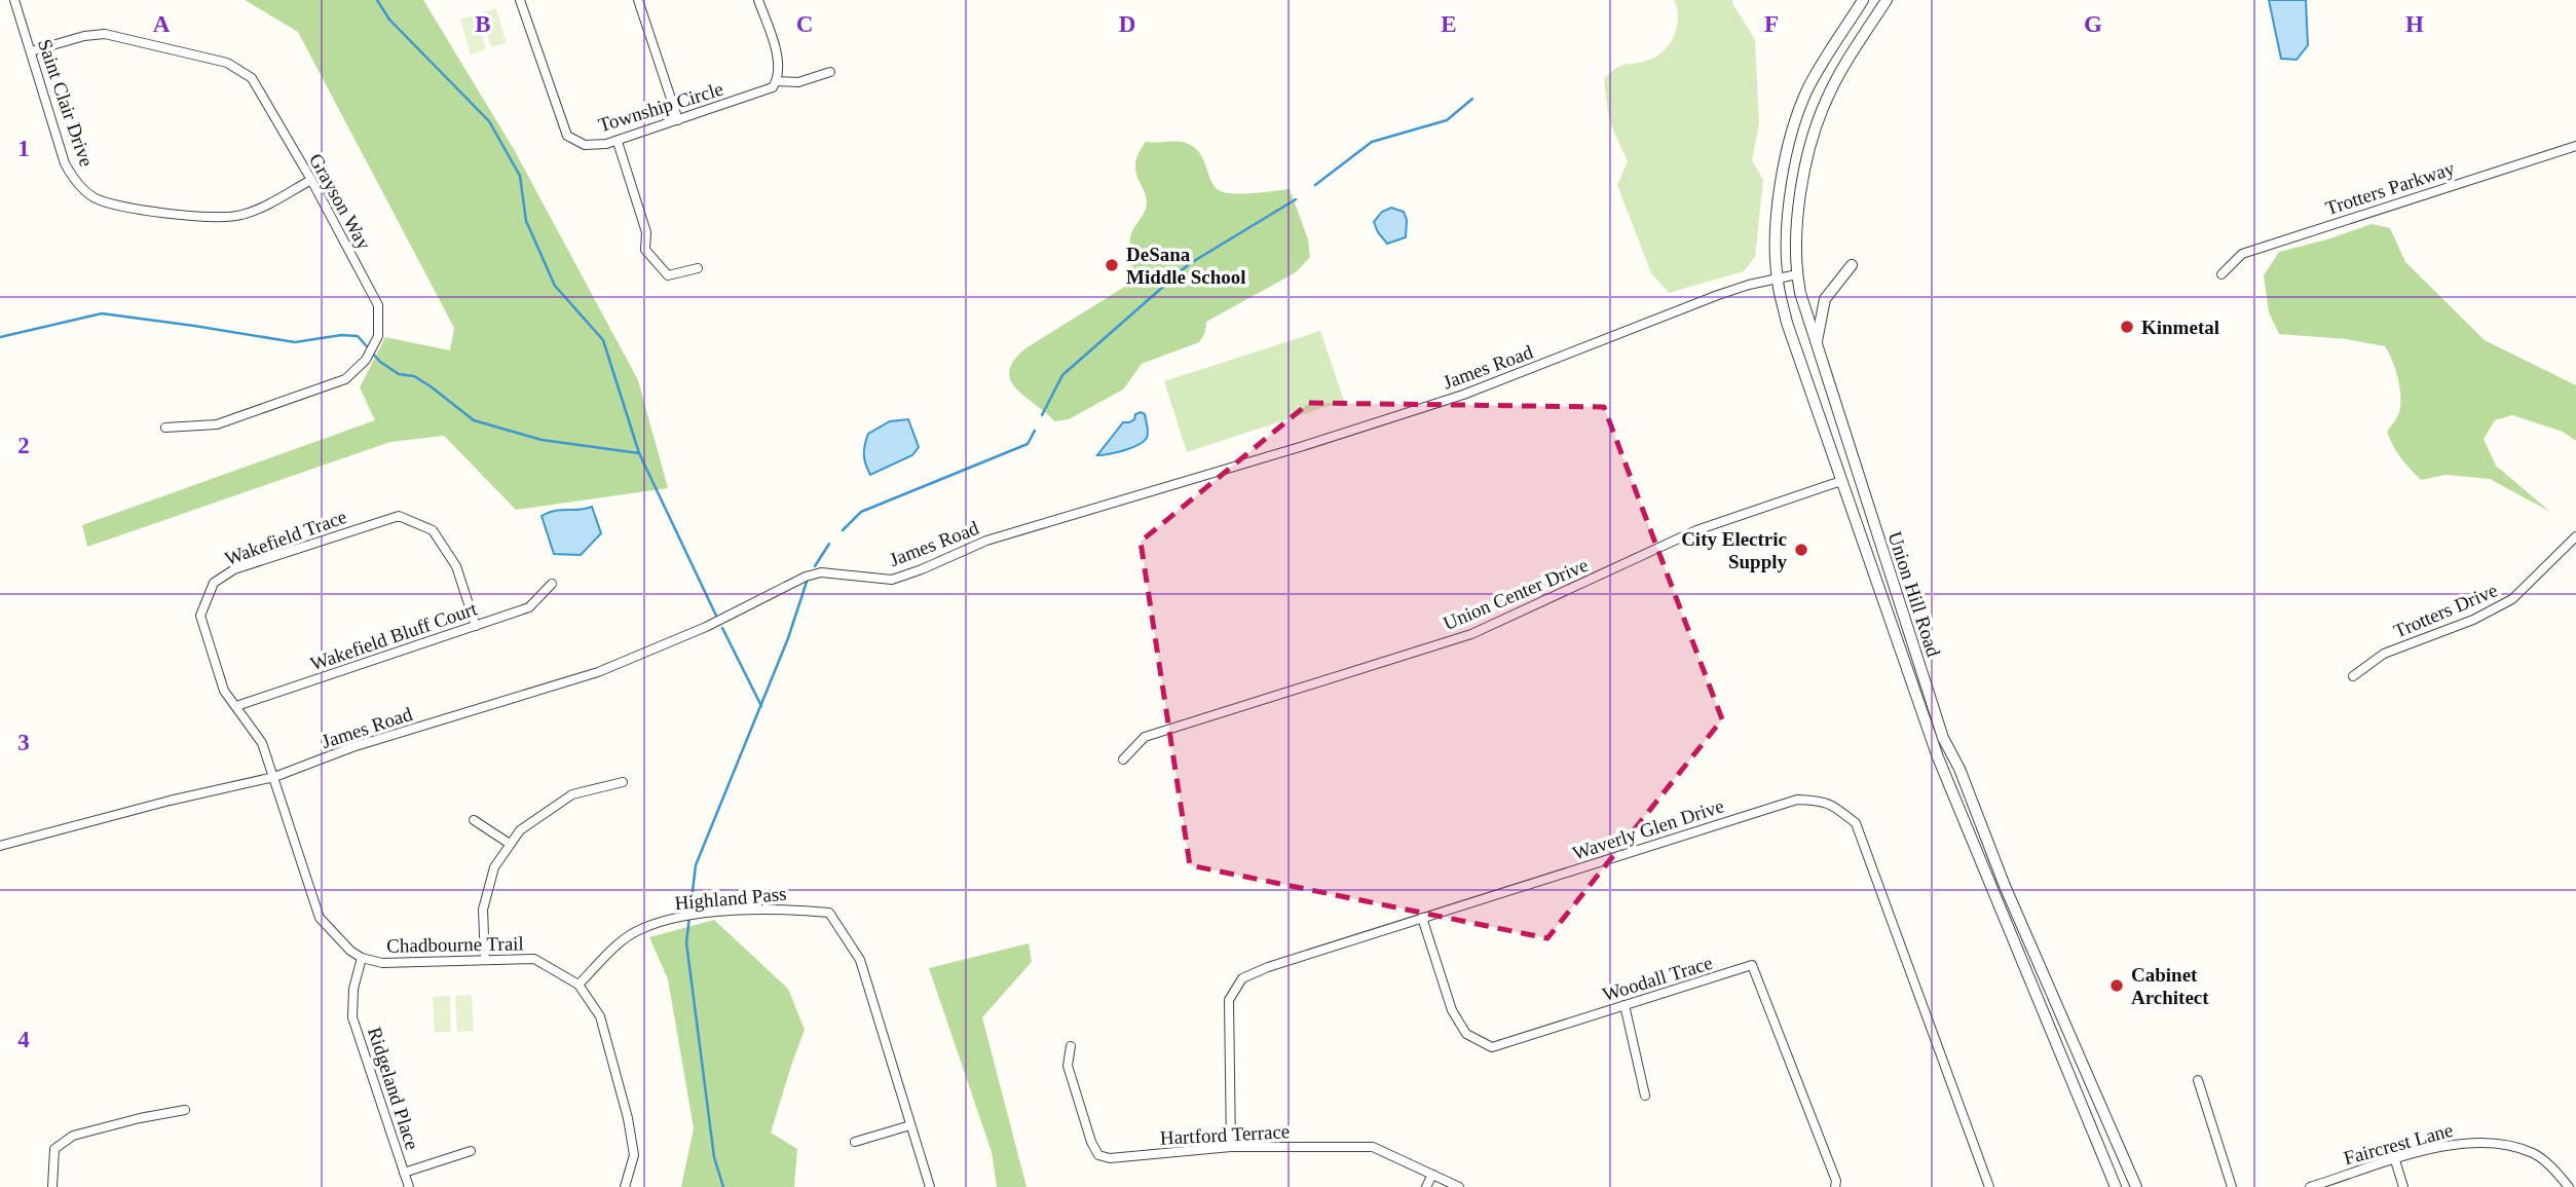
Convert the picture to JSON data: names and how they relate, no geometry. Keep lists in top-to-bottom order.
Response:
{
  "streets": {
    "street": [
      "Saint Clair Drive",
      "Township Circle",
      "Trotters Parkway",
      "Grayson Way",
      "James Road",
      "Wakefield Trace",
      "Union Center Drive",
      "Union Hill Road",
      "Trotters Drive",
      "Wakefield Bluff Court",
      "Waverly Glen Drive",
      "Highland Pass",
      "Chadbourne Trail",
      "Woodall Trace",
      "Ridgeland Place",
      "Hartford Terrace",
      "Faircrest Lane"
    ]
  },
  "crossings": [
    ["Saint Clair Drive", "Grayson Way"],
    ["James Road", "Wakefield Trace"],
    ["James Road", "Union Hill Road"],
    ["James Road", "Chadbourne Trail"],
    ["Wakefield Trace", "Wakefield Bluff Court"],
    ["Wakefield Trace", "Chadbourne Trail"],
    ["Union Center Drive", "Union Hill Road"],
    ["Waverly Glen Drive", "Woodall Trace"],
    ["Waverly Glen Drive", "Hartford Terrace"],
    ["Highland Pass", "Chadbourne Trail"],
    ["Chadbourne Trail", "Ridgeland Place"]
  ],
  "places": [
    "DeSana Middle School",
    "Kinmetal",
    "City Electric Supply",
    "Cabinet Architect"
  ],
  "grid": {
    "columns": [
      "A",
      "B",
      "C",
      "D",
      "E",
      "F",
      "G",
      "H"
    ],
    "rows": [
      "1",
      "2",
      "3",
      "4"
    ]
  }
}
